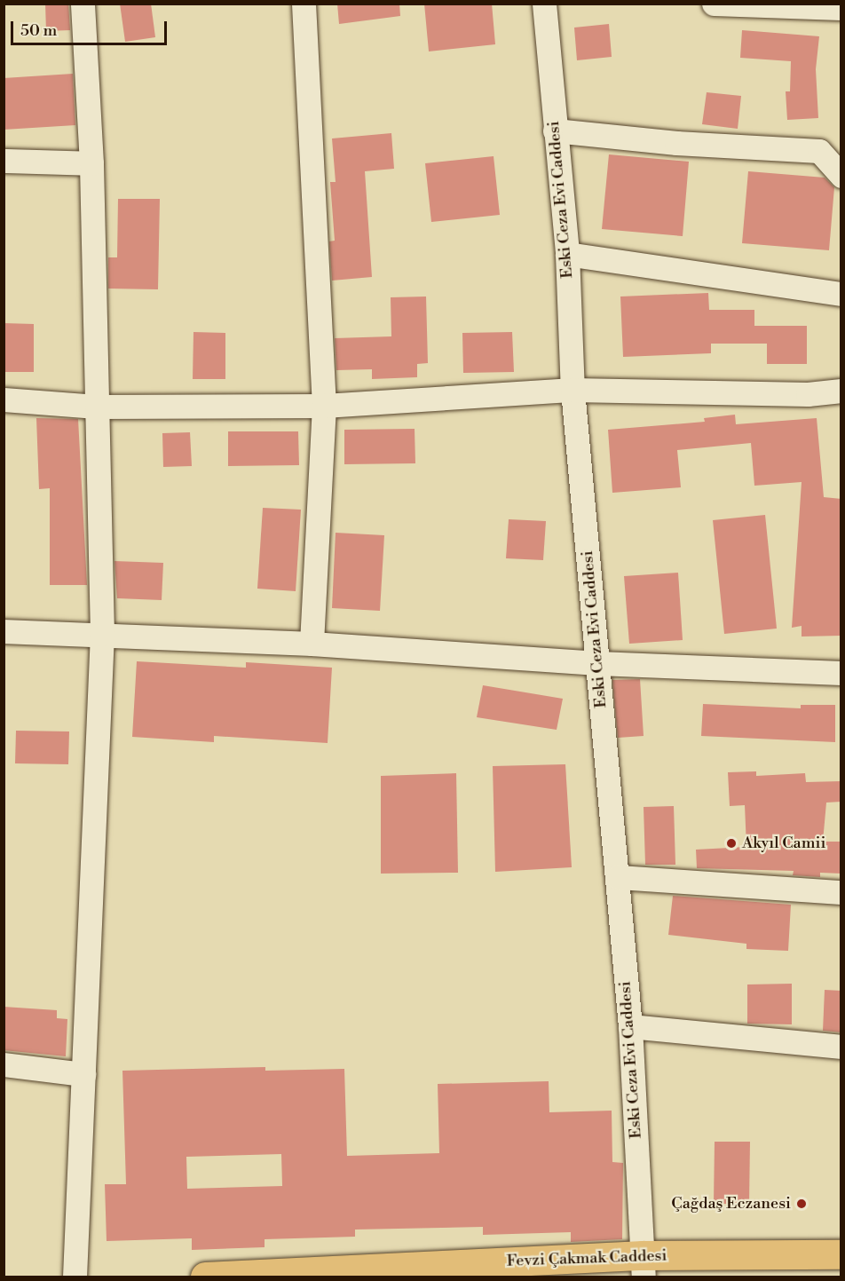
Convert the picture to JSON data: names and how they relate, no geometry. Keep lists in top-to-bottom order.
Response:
{
  "streets": {
    "main road": ["Fevzi Çakmak Caddesi"],
    "street": ["Eski Ceza Evi Caddesi"]
  },
  "crossings": [
    ["Eski Ceza Evi Caddesi", "Fevzi Çakmak Caddesi"]
  ],
  "places": ["Akyıl Camii", "Çağdaş Eczanesi"],
  "scale_bar": "50 m"
}
